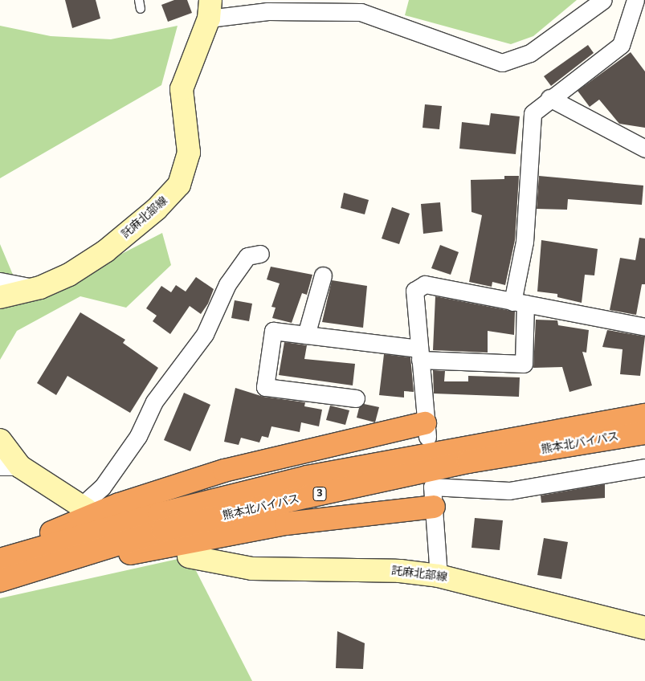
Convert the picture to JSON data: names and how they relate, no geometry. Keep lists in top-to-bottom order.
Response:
{
  "streets": {
    "highway": ["熊本北バイパス", "3"],
    "main road": ["託麻北部線"]
  }
}
